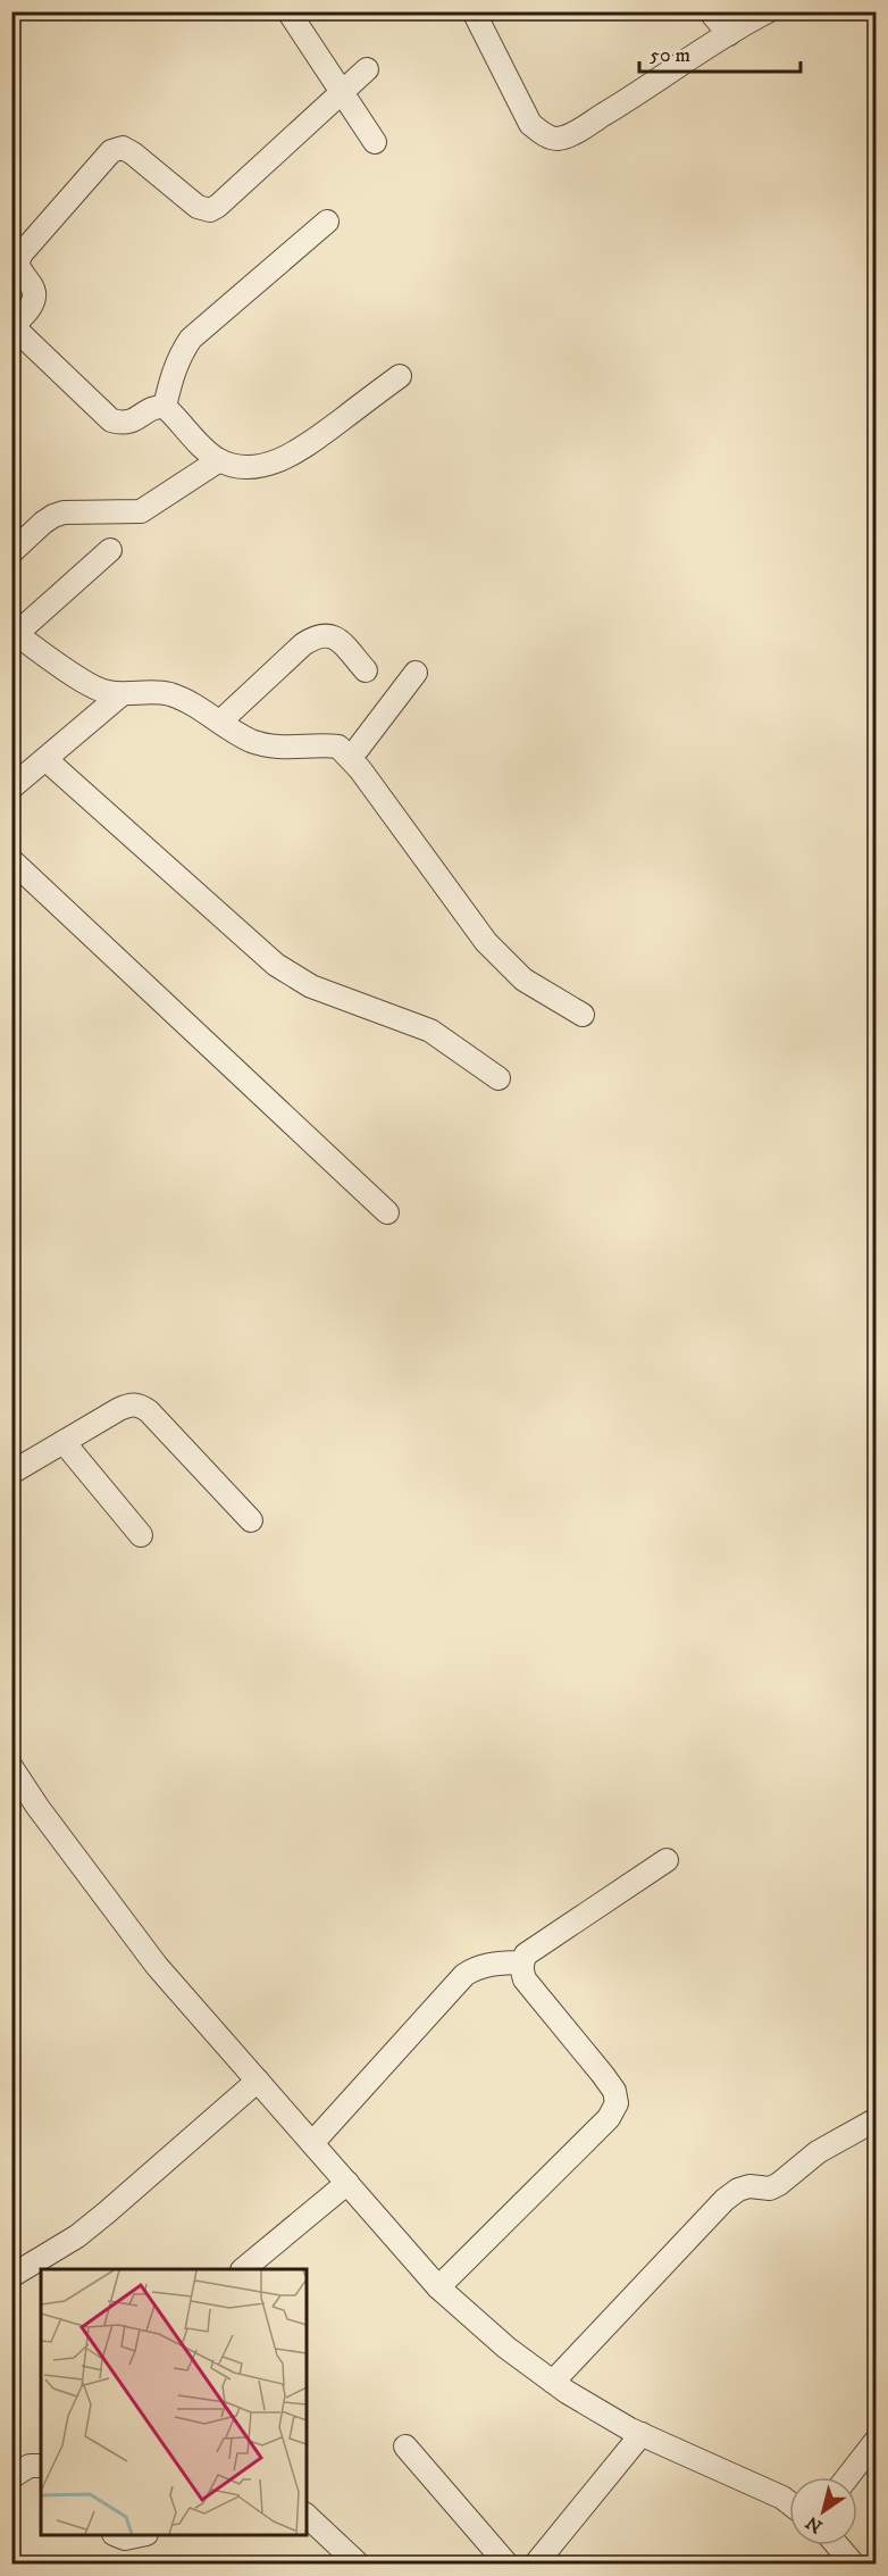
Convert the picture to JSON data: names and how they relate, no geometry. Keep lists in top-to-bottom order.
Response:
{
  "scale_bar": "50 m",
  "north": "bottom left"
}
